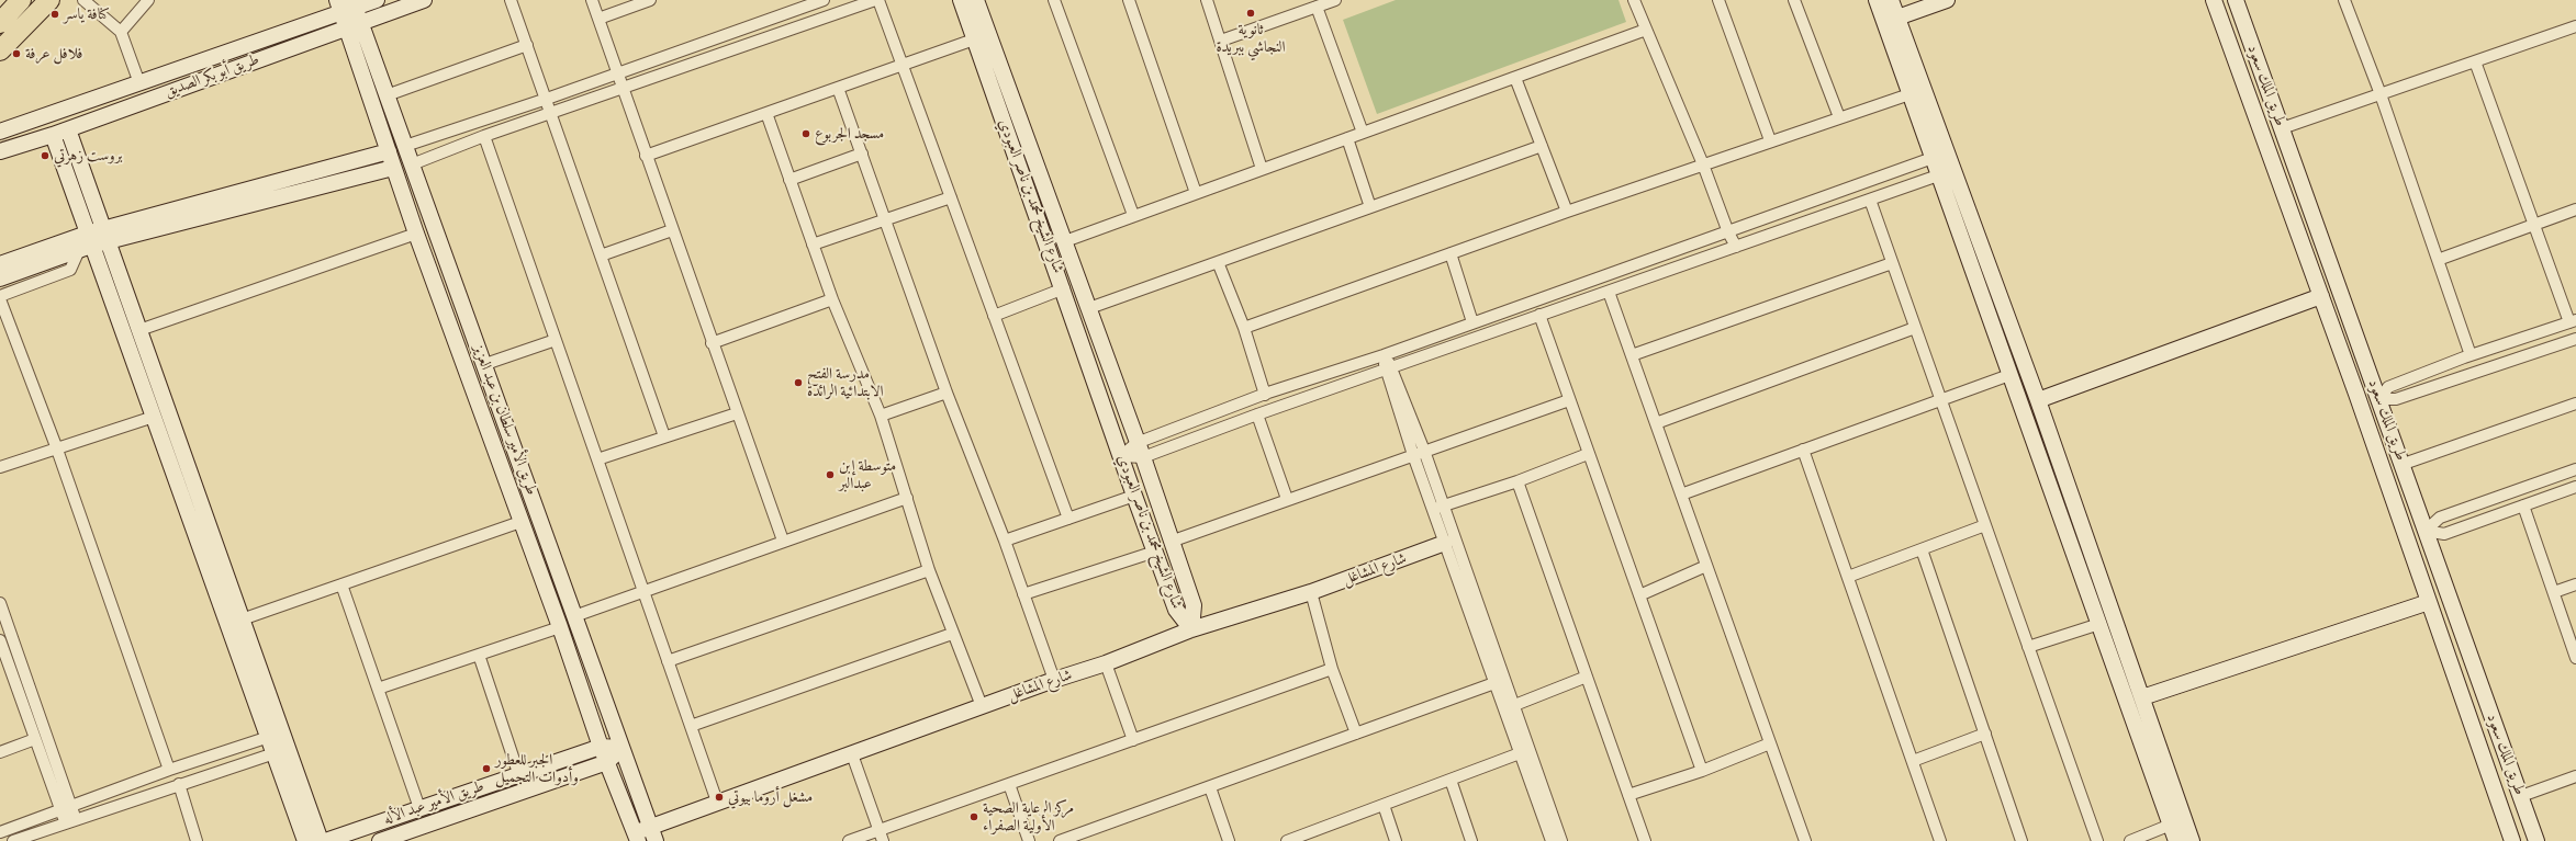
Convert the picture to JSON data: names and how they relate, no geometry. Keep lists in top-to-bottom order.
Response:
{
  "streets": {
    "street": [
      "طريق أبو بكر الصديق",
      "طريق الملك سعود",
      "شارع الشيخ محمد بن ناصر العبودي",
      "طريق الأمير سلطان بن عبد العزيز",
      "شارع المشاغل",
      "طريق الأمير عبد الأله"
    ]
  },
  "crossings": [
    ["طريق أبو بكر الصديق", "طريق الأمير سلطان بن عبد العزيز"],
    ["شارع الشيخ محمد بن ناصر العبودي", "شارع المشاغل"],
    ["طريق الأمير سلطان بن عبد العزيز", "شارع المشاغل"],
    ["طريق الأمير سلطان بن عبد العزيز", "طريق الأمير عبد الأله"]
  ],
  "places": [
    "ثانوية النجاشي ببريدة",
    "كنافة ياسر",
    "فلافل عرفة",
    "مسجد الجربوع",
    "بروست زهرتي",
    "مدرسة الفتح الابتدائية الرائدة",
    "متوسطة إبن عبدالبر",
    "الجبر للعطور وأدوات التجميل",
    "مشغل أروما بيوتي",
    "مركز الرعاية الصحية الأولية الصفراء"
  ]
}
